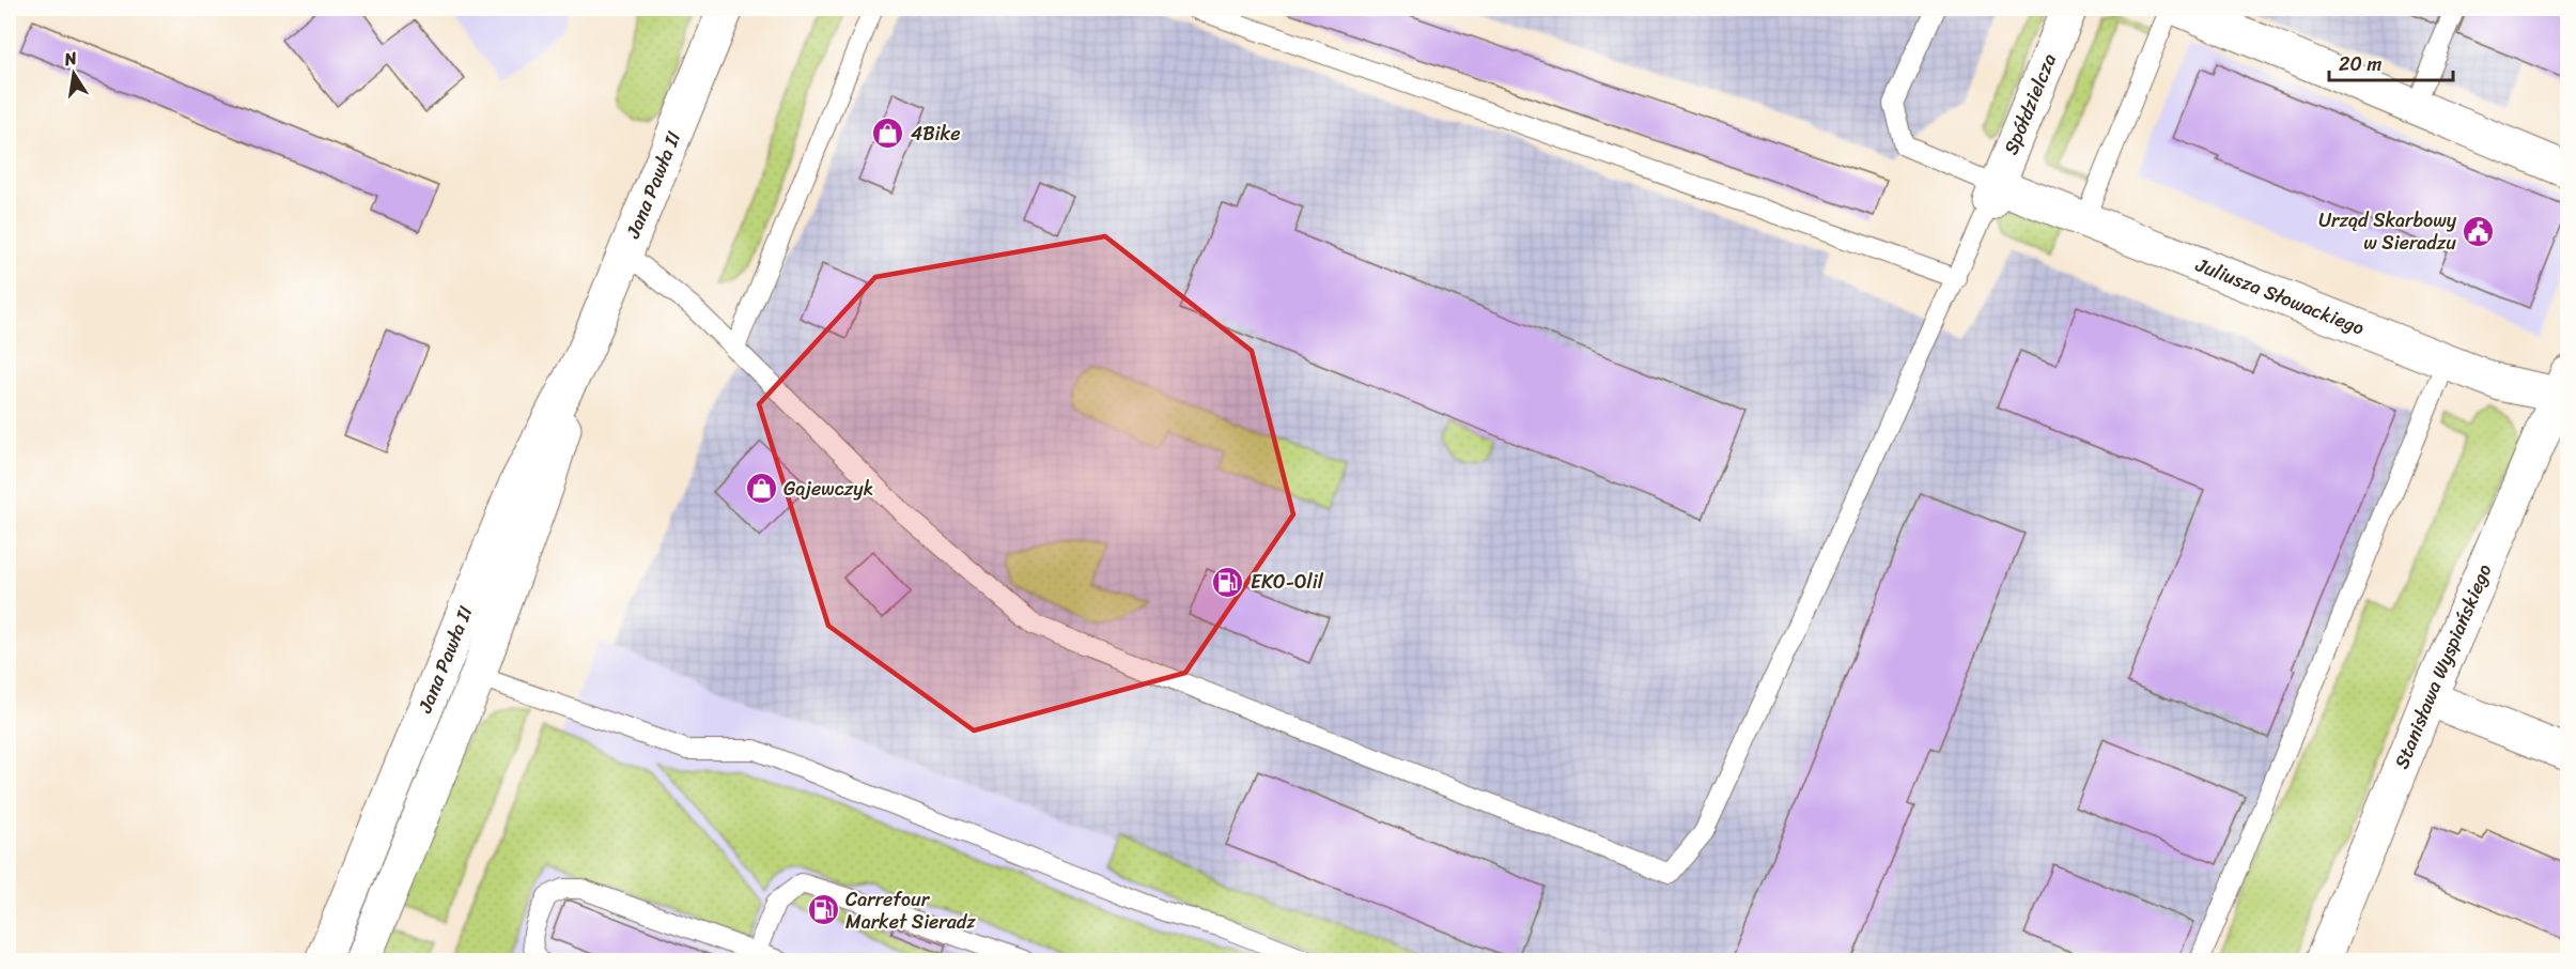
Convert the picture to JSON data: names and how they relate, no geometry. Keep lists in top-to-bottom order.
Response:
{
  "streets": {
    "street": [
      "Spółdzielcza",
      "Jana Pawła II",
      "Juliusza Słowackiego",
      "Stanisława Wyspiańskiego"
    ]
  },
  "crossings": [
    ["Spółdzielcza", "Juliusza Słowackiego"],
    ["Juliusza Słowackiego", "Stanisława Wyspiańskiego"]
  ],
  "places": {
    "shop": ["4Bike", "Gajewczyk"],
    "public building": ["Urząd Skarbowy w Sieradzu"],
    "fuel station": ["EKO-Olil", "Carrefour Market Sieradz"]
  },
  "scale_bar": "20 m",
  "north": "top"
}
